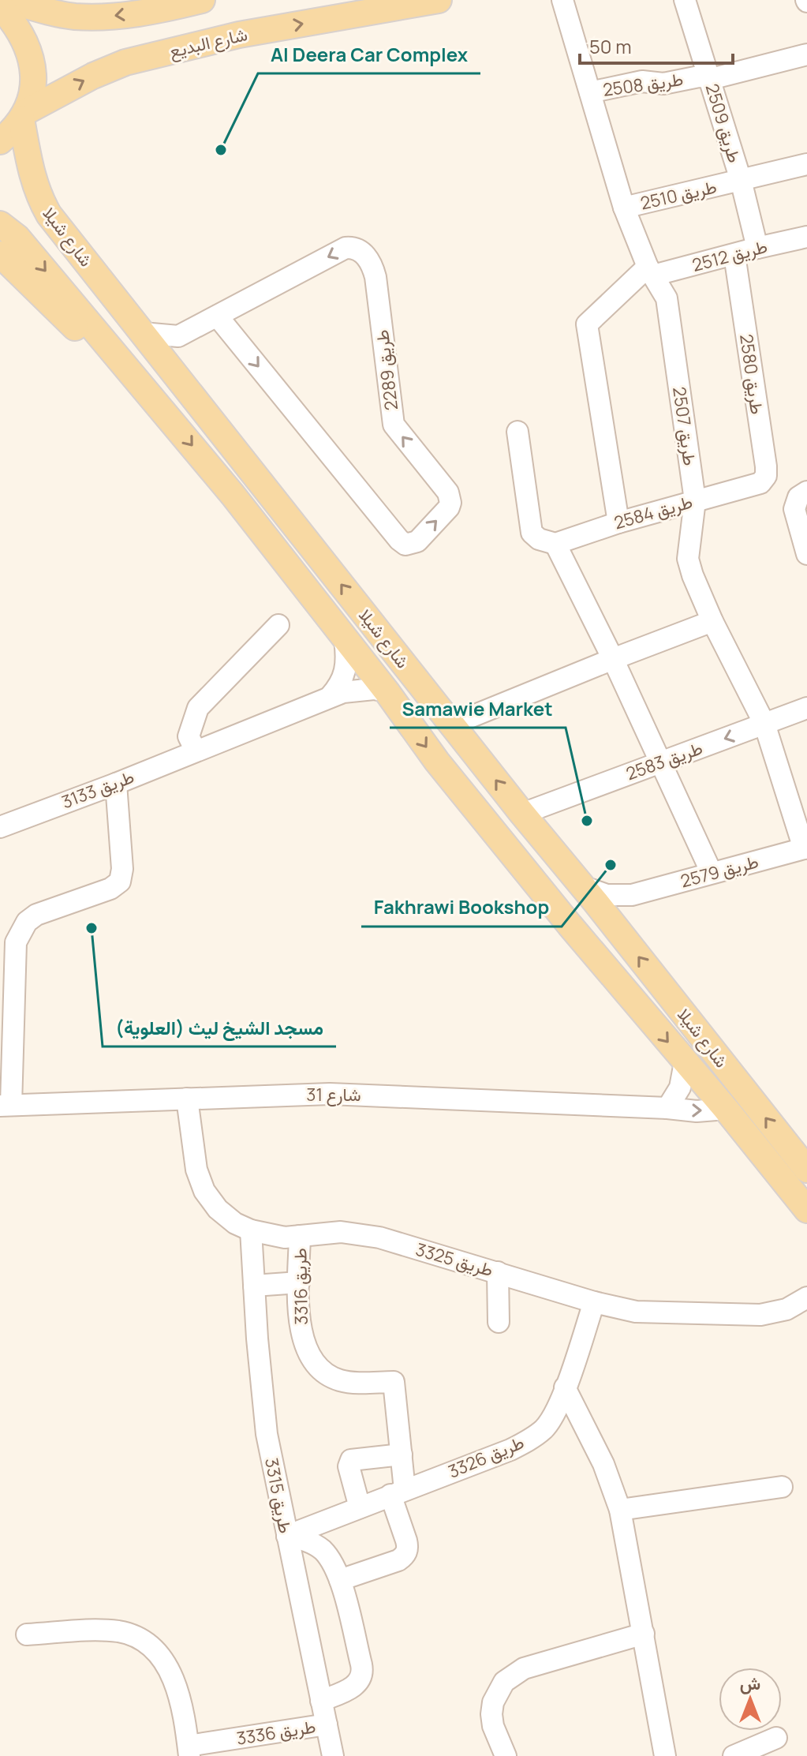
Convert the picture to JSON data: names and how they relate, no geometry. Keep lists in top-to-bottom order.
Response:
{
  "streets": {
    "main road": ["شارع البديع", "شارع شيلا"],
    "street": [
      "طريق 2508",
      "طريق 2509",
      "طريق 2510",
      "طريق 2512",
      "طريق 2289",
      "طريق 2580",
      "طريق 2507",
      "طريق 2584",
      "طريق 2583",
      "طريق 3133",
      "طريق 2579",
      "شارع 31",
      "طريق 3325",
      "طريق 3316",
      "طريق 3326",
      "طريق 3315",
      "طريق 3336"
    ]
  },
  "crossings": [
    ["شارع البديع", "شارع شيلا"],
    ["طريق 2508", "طريق 2509"],
    ["طريق 2508", "طريق 2507"],
    ["طريق 2509", "طريق 2510"],
    ["طريق 2509", "طريق 2512"],
    ["طريق 2510", "طريق 2507"],
    ["شارع شيلا", "طريق 2583"],
    ["شارع شيلا", "طريق 3133"],
    ["شارع شيلا", "طريق 2579"],
    ["شارع شيلا", "شارع 31"],
    ["طريق 2512", "طريق 2580"],
    ["طريق 2512", "طريق 2507"],
    ["طريق 2580", "طريق 2584"],
    ["طريق 2507", "طريق 2584"],
    ["طريق 2507", "طريق 2583"],
    ["طريق 2507", "طريق 2579"],
    ["شارع 31", "طريق 3325"],
    ["طريق 3325", "طريق 3316"],
    ["طريق 3325", "طريق 3326"],
    ["طريق 3325", "طريق 3315"],
    ["طريق 3326", "طريق 3315"],
    ["طريق 3315", "طريق 3336"]
  ],
  "places": [
    "Al Deera Car Complex",
    "Samawie Market",
    "Fakhrawi Bookshop",
    "مسجد الشيخ ليث (العلوية)"
  ],
  "scale_bar": "50 m",
  "north": "top"
}
